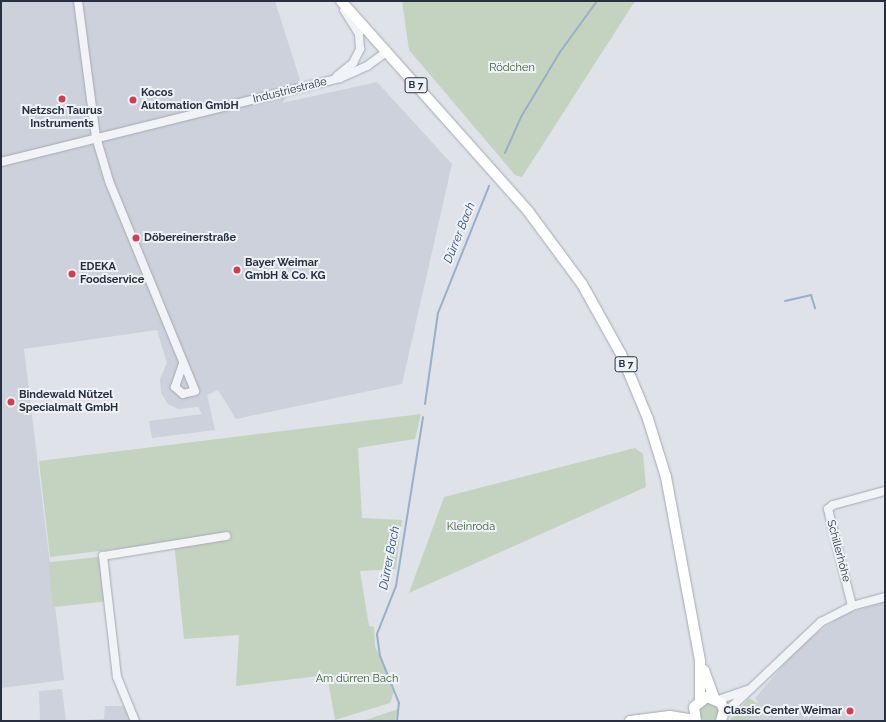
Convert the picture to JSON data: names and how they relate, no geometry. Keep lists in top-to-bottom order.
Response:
{
  "streets": {
    "main road": ["B 7"],
    "street": ["Industriestraße", "Schillerhöhe"]
  },
  "crossings": [
    ["B 7", "Industriestraße"]
  ],
  "water": ["Dürrer Bach"],
  "parks": ["Rödchen", "Kleinroda", "Am dürren Bach"],
  "places": [
    "Netzsch Taurus Instruments",
    "Kocos Automation GmbH",
    "Döbereinerstraße",
    "Bayer Weimar GmbH & Co. KG",
    "EDEKA Foodservice",
    "Bindewald Nützel Specialmalt GmbH",
    "Classic Center Weimar"
  ]
}
